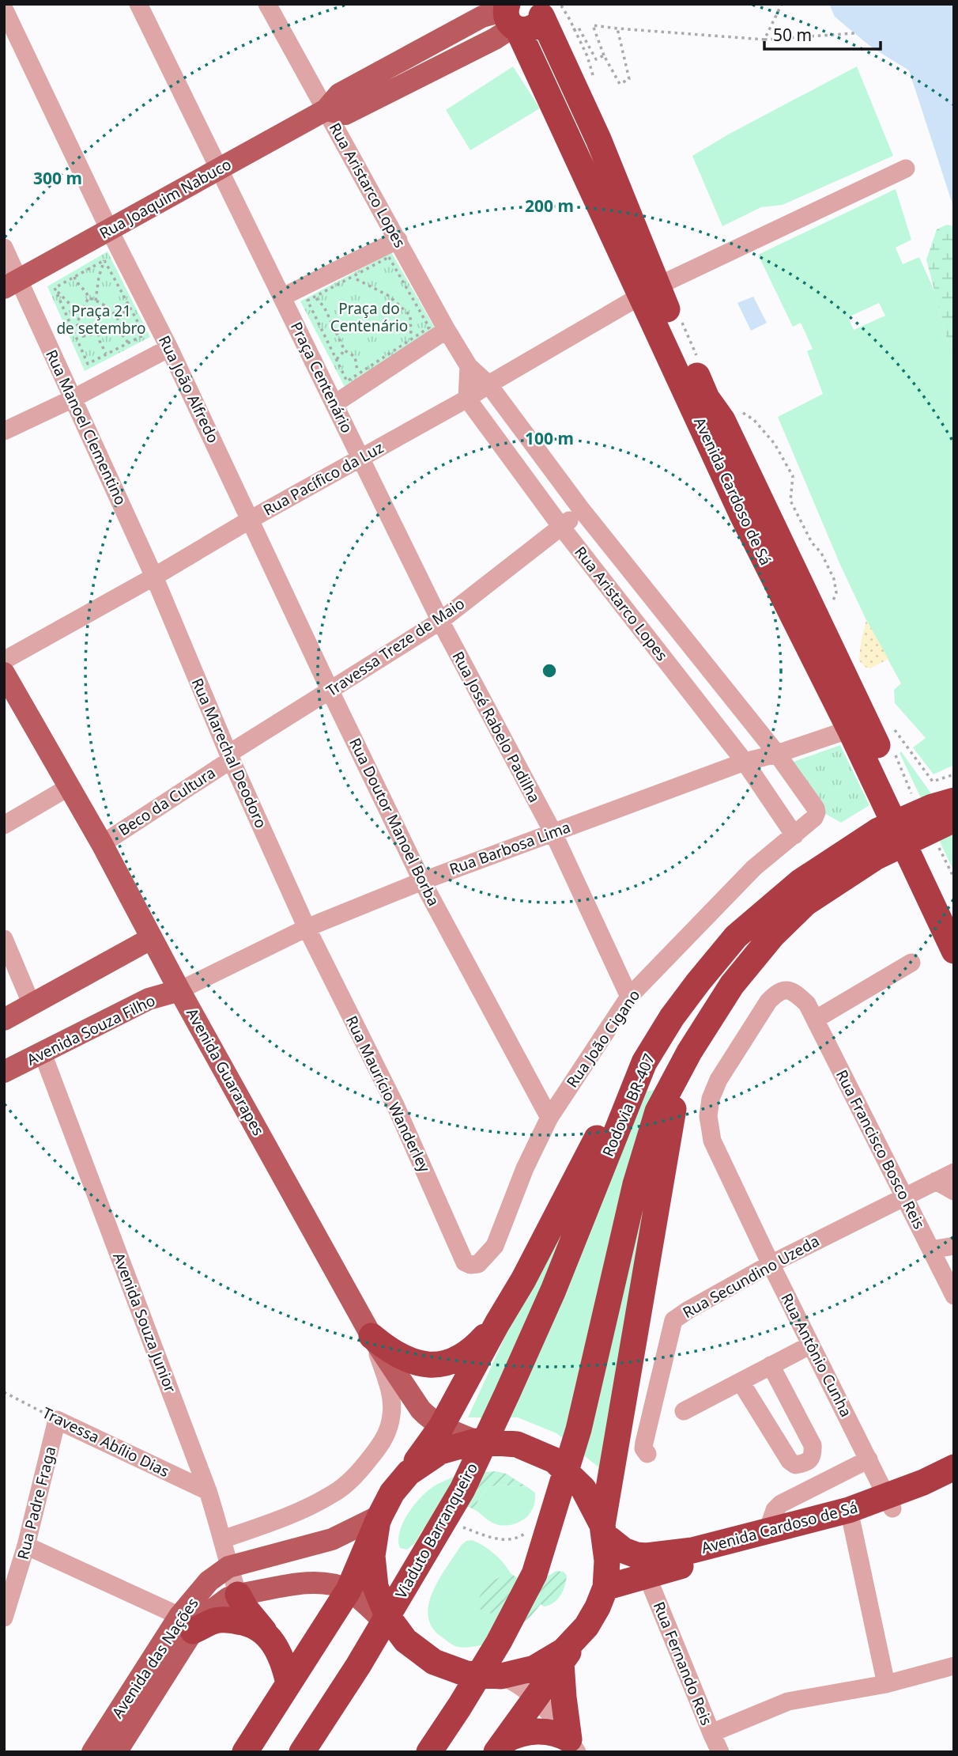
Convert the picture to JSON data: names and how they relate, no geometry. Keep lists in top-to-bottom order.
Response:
{
  "streets": {
    "highway": ["Avenida Cardoso de Sá", "Rodovia BR-407", "Viaduto Barranqueiro"],
    "main road": [
      "Rua Joaquim Nabuco",
      "Avenida Souza Filho",
      "Avenida Guararapes",
      "Avenida das Nações"
    ],
    "street": [
      "Rua Aristarco Lopes",
      "Praça Centenário",
      "Rua João Alfredo",
      "Rua Manoel Clementino",
      "Rua Pacífico da Luz",
      "Travessa Treze de Maio",
      "Rua José Rabelo Padilha",
      "Rua Marechal Deodoro",
      "Beco da Cultura",
      "Rua Doutor Manoel Borba",
      "Rua Barbosa Lima",
      "Rua João Cigano",
      "Rua Maurício Wanderley",
      "Rua Francisco Bosco Reis",
      "Rua Secundino Uzeda",
      "Avenida Souza Junior",
      "Rua Antônio Cunha",
      "Travessa Abílio Dias",
      "Rua Padre Fraga",
      "Rua Fernando Reis"
    ]
  },
  "crossings": [
    ["Rua Aristarco Lopes", "Rua Joaquim Nabuco"],
    ["Rua Aristarco Lopes", "Rua Pacífico da Luz"],
    ["Rua Aristarco Lopes", "Travessa Treze de Maio"],
    ["Rua Aristarco Lopes", "Rua Barbosa Lima"],
    ["Rua Aristarco Lopes", "Rua João Cigano"],
    ["Rua Joaquim Nabuco", "Praça Centenário"],
    ["Rua Joaquim Nabuco", "Rua João Alfredo"],
    ["Rua Joaquim Nabuco", "Rua Manoel Clementino"],
    ["Rua Joaquim Nabuco", "Avenida Cardoso de Sá"],
    ["Praça Centenário", "Rua Pacífico da Luz"],
    ["Praça Centenário", "Rua José Rabelo Padilha"],
    ["Rua João Alfredo", "Rua Pacífico da Luz"],
    ["Rua João Alfredo", "Rua Doutor Manoel Borba"],
    ["Rua Manoel Clementino", "Rua Pacífico da Luz"],
    ["Rua Manoel Clementino", "Rua Marechal Deodoro"],
    ["Rua Pacífico da Luz", "Avenida Cardoso de Sá"],
    ["Rua Pacífico da Luz", "Rua José Rabelo Padilha"],
    ["Rua Pacífico da Luz", "Rua Marechal Deodoro"],
    ["Rua Pacífico da Luz", "Rua Doutor Manoel Borba"],
    ["Avenida Cardoso de Sá", "Rua Barbosa Lima"],
    ["Avenida Cardoso de Sá", "Rua Antônio Cunha"],
    ["Avenida Cardoso de Sá", "Rua Fernando Reis"],
    ["Travessa Treze de Maio", "Rua José Rabelo Padilha"],
    ["Travessa Treze de Maio", "Rua Marechal Deodoro"],
    ["Travessa Treze de Maio", "Beco da Cultura"],
    ["Travessa Treze de Maio", "Rua Doutor Manoel Borba"],
    ["Rua José Rabelo Padilha", "Rua Barbosa Lima"],
    ["Rua José Rabelo Padilha", "Rua João Cigano"],
    ["Rua Marechal Deodoro", "Beco da Cultura"],
    ["Rua Marechal Deodoro", "Rua Barbosa Lima"],
    ["Rua Marechal Deodoro", "Rua Maurício Wanderley"],
    ["Beco da Cultura", "Avenida Guararapes"],
    ["Rua Doutor Manoel Borba", "Rua Barbosa Lima"],
    ["Rua Doutor Manoel Borba", "Rua João Cigano"],
    ["Rua Barbosa Lima", "Avenida Souza Filho"],
    ["Rua Barbosa Lima", "Avenida Guararapes"],
    ["Rua Barbosa Lima", "Rua Maurício Wanderley"],
    ["Avenida Souza Filho", "Avenida Guararapes"],
    ["Avenida Souza Filho", "Avenida Souza Junior"],
    ["Rua João Cigano", "Rua Maurício Wanderley"],
    ["Rodovia BR-407", "Viaduto Barranqueiro"],
    ["Rua Francisco Bosco Reis", "Rua Secundino Uzeda"],
    ["Rua Francisco Bosco Reis", "Rua Antônio Cunha"],
    ["Rua Secundino Uzeda", "Rua Antônio Cunha"],
    ["Avenida Souza Junior", "Travessa Abílio Dias"],
    ["Avenida Souza Junior", "Avenida das Nações"],
    ["Travessa Abílio Dias", "Rua Padre Fraga"]
  ],
  "parks": ["Praça do Centenário", "Praça 21 de setembro"],
  "scale_bar": "50 m",
  "rings": ["300 m", "200 m", "100 m"]
}
